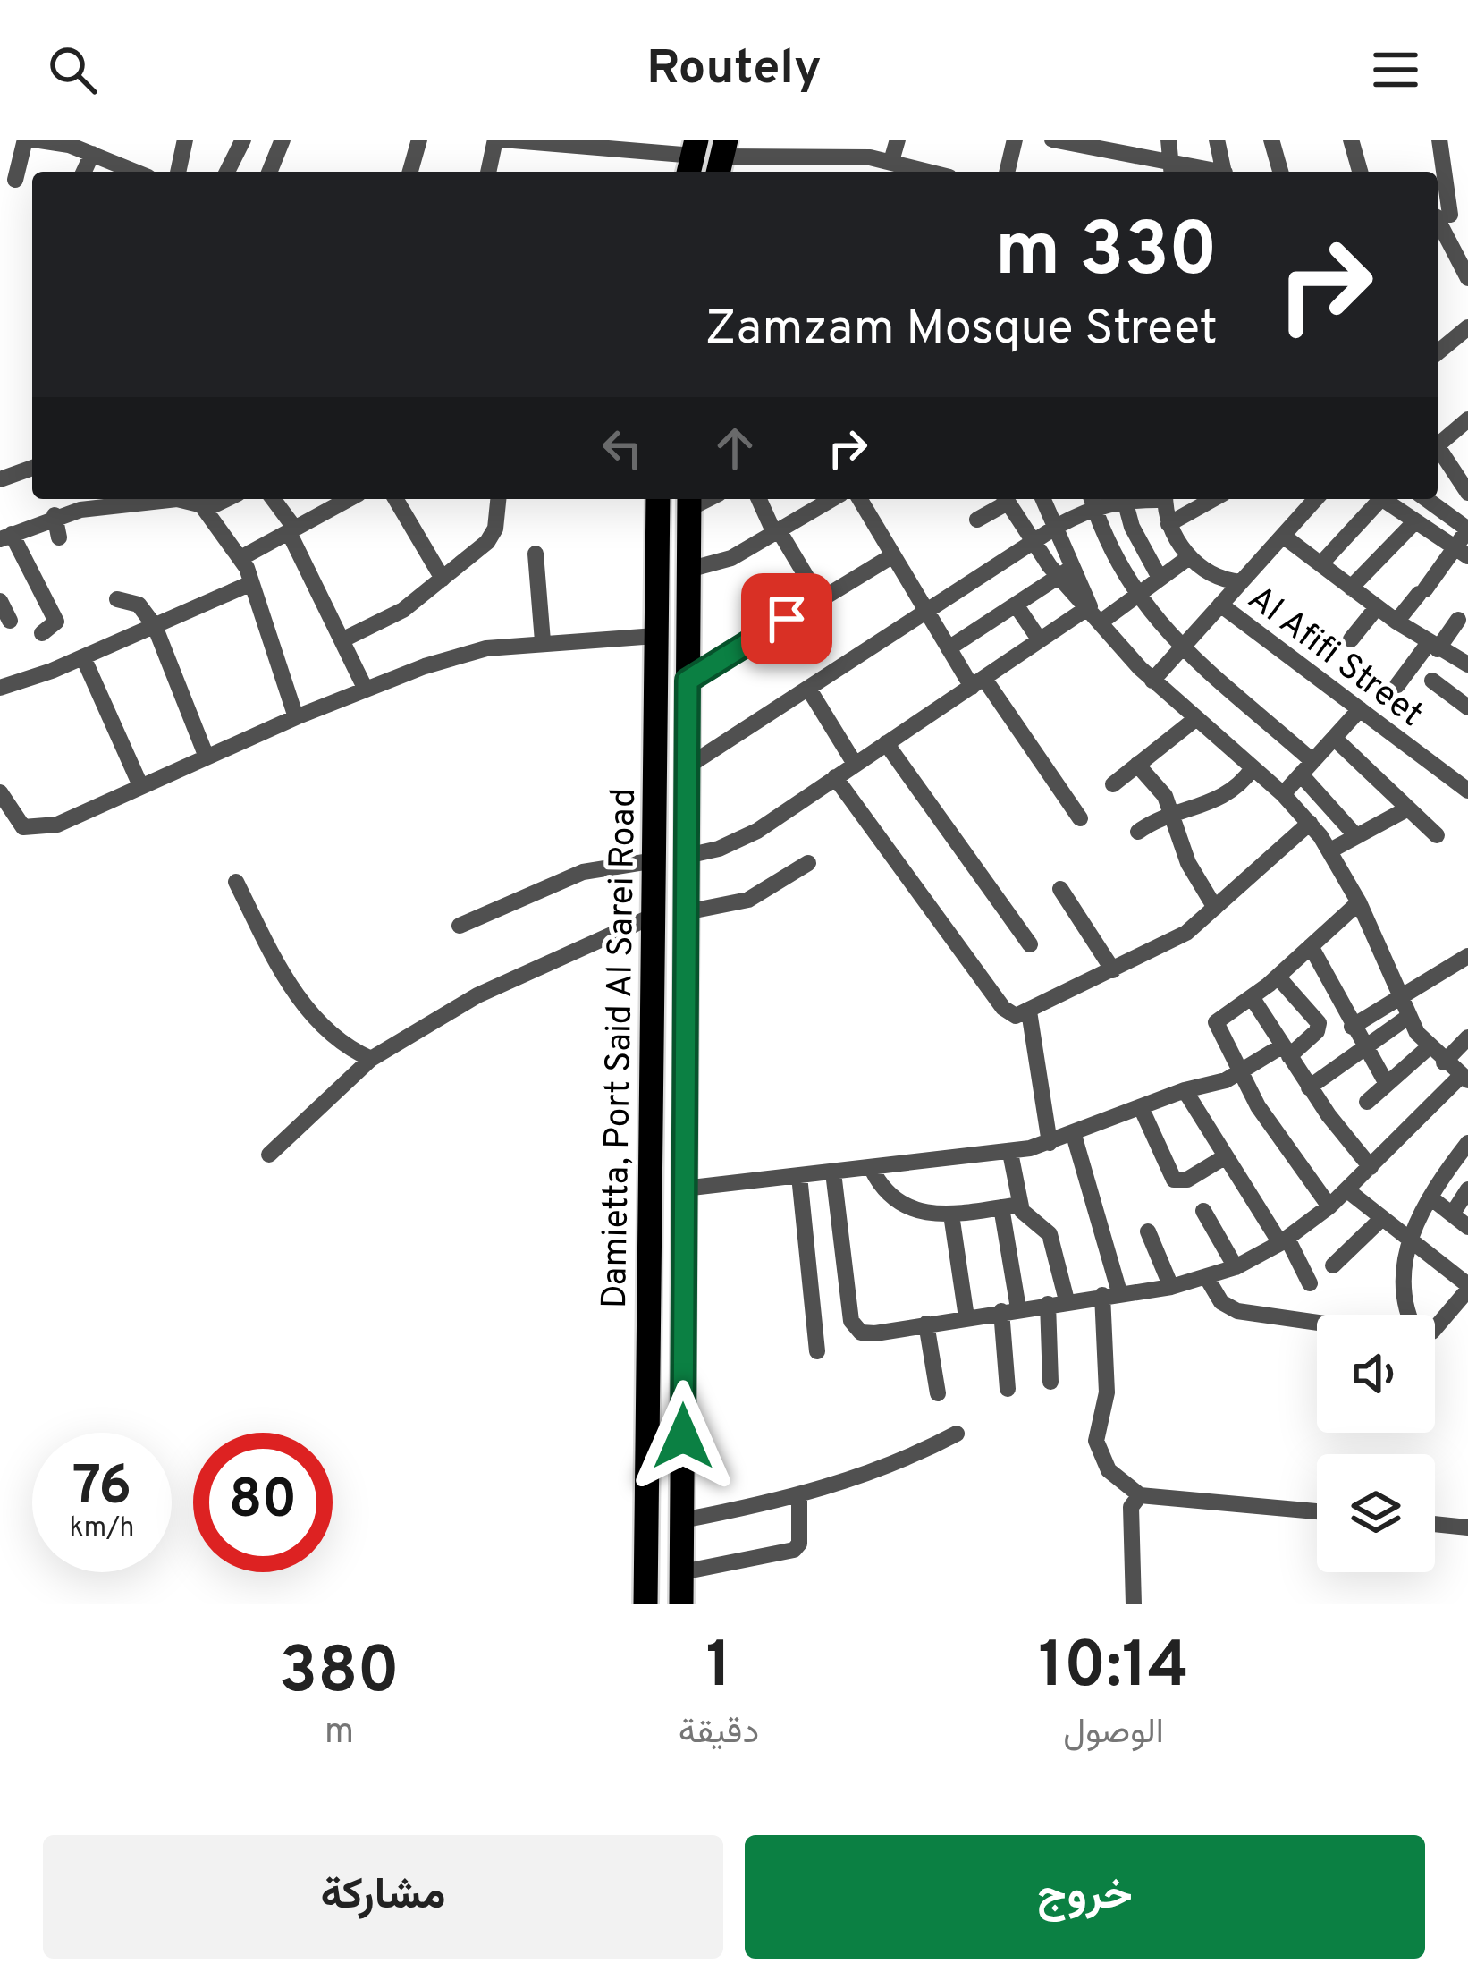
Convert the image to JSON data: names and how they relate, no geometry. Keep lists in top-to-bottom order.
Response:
{
  "streets": {
    "highway": ["Damietta, Port Said Al Sarei Road"],
    "street": ["Al Afifi Street"]
  },
  "page": {
    "header": "Routely",
    "turn": ["330 m", "Zamzam Mosque Street"],
    "speed": "76 km/h",
    "limit": "80",
    "eta": [
      "10:14",
      "الوصول",
      "1",
      "دقيقة",
      "380",
      "m"
    ],
    "buttons": ["خروج", "مشاركة"]
  }
}
